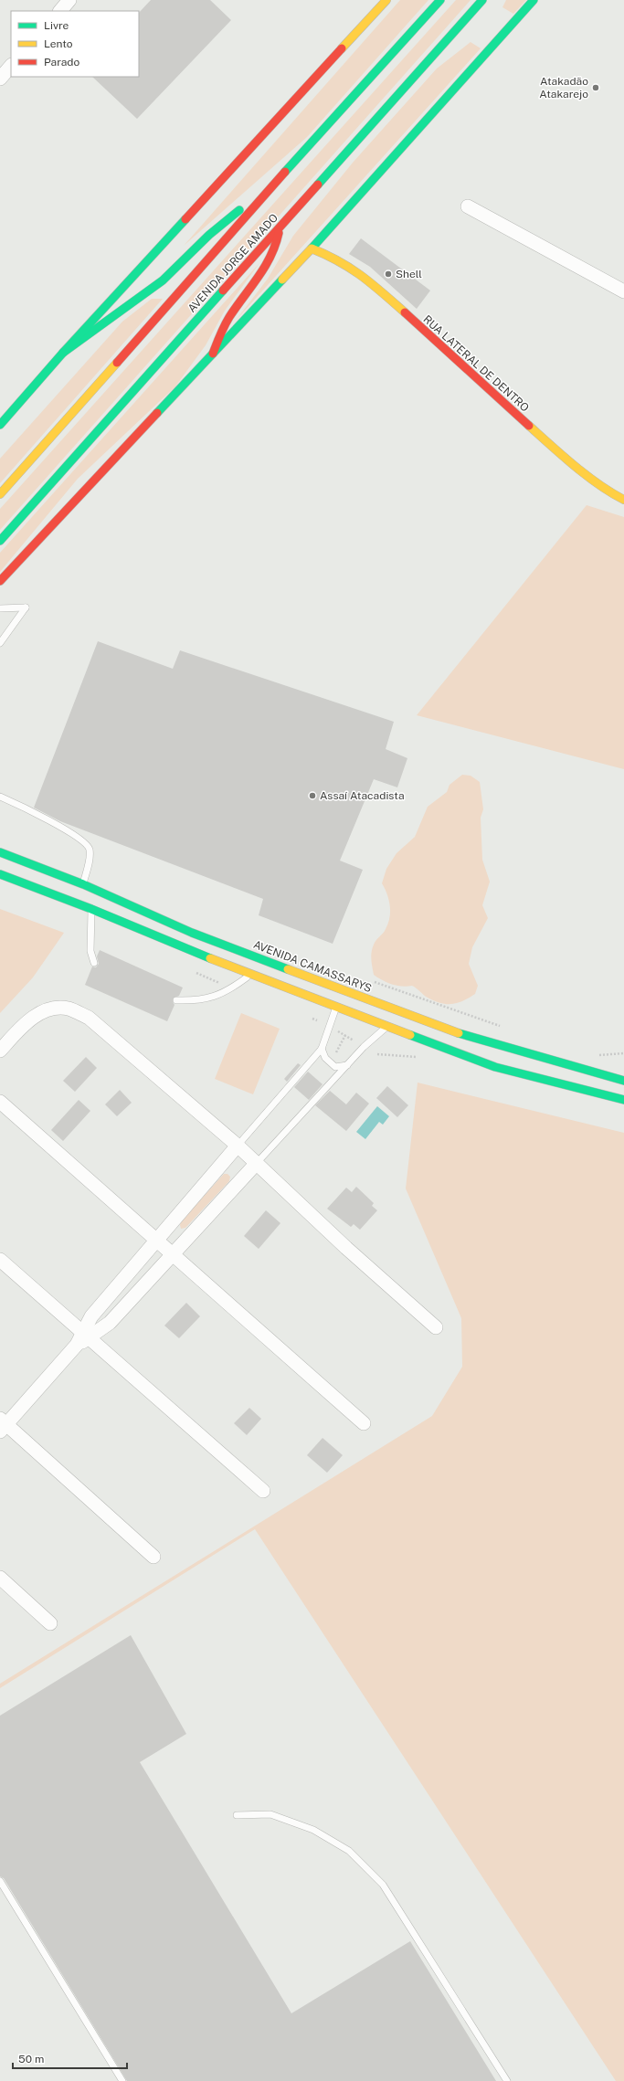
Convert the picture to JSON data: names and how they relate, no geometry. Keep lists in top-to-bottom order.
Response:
{
  "streets": {
    "main road": ["AVENIDA JORGE AMADO", "RUA LATERAL DE DENTRO", "AVENIDA CAMASSARYS"]
  },
  "places": ["Atakadão Atakarejo", "Shell", "Assaí Atacadista"],
  "legend": ["Livre", "Lento", "Parado"],
  "scale_bar": "50 m"
}
